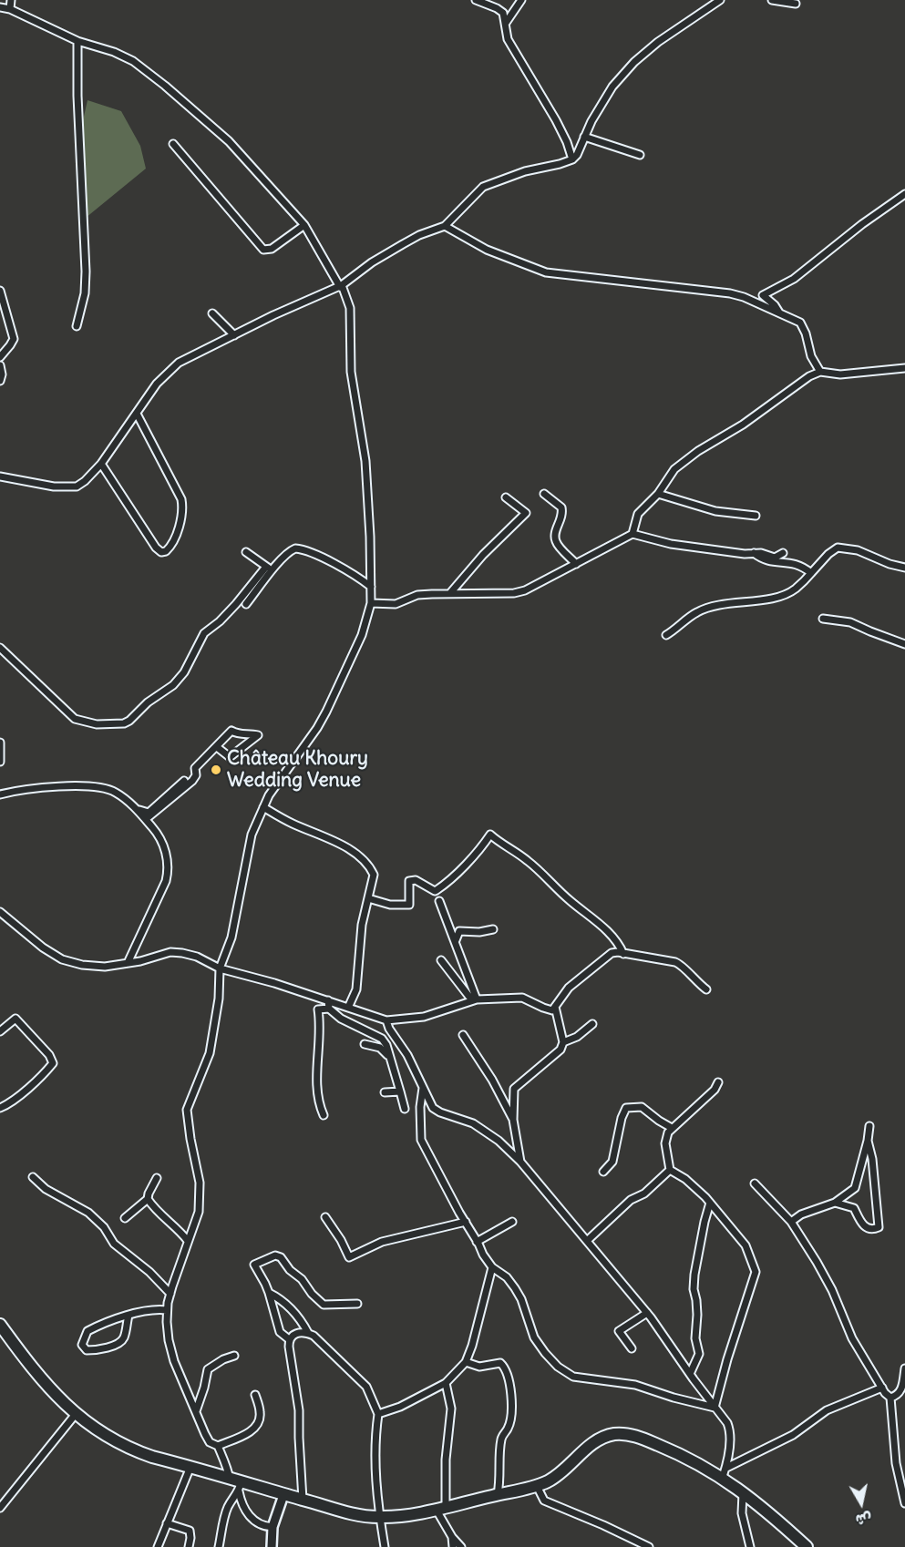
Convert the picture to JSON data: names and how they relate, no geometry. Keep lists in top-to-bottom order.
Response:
{
  "places": ["Château Khoury Wedding Venue"],
  "north": "bottom"
}
